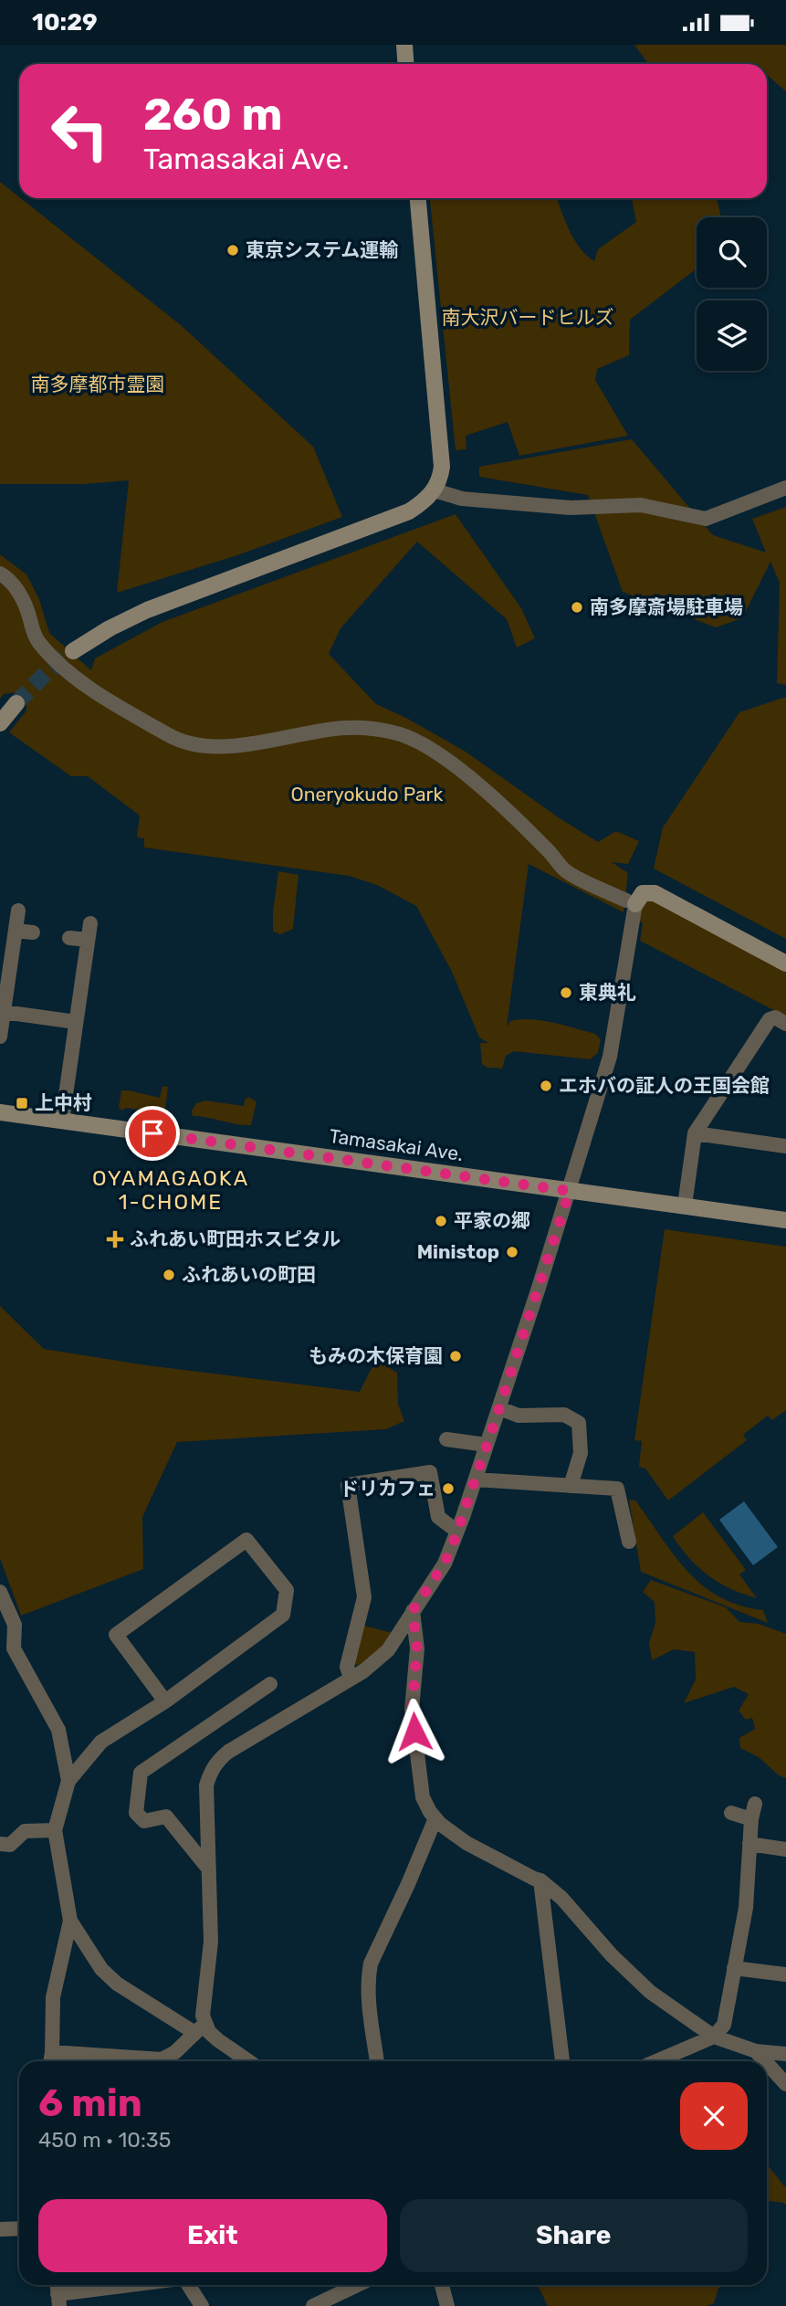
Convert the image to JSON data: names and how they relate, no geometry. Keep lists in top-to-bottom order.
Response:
{
  "streets": {
    "street": ["Tamasakai Ave."]
  },
  "districts": ["OYAMAGAOKA 1-CHOME"],
  "parks": ["南大沢バードヒルズ", "南多摩都市霊園", "Oneryokudo Park"],
  "places": {
    "other": [
      "東京システム運輸",
      "南多摩斎場駐車場",
      "東典礼",
      "エホバの証人の王国会館",
      "平家の郷",
      "Ministop",
      "ふれあいの町田",
      "もみの木保育園",
      "ドリカフェ"
    ],
    "transit": ["上中村"],
    "health": ["ふれあい町田ホスピタル"]
  },
  "page": {
    "status": "10:29",
    "turn": ["260 m", "Tamasakai Ave."],
    "heading": ["6 min", "450 m · 10:35"],
    "buttons": ["Exit", "Share"]
  }
}
